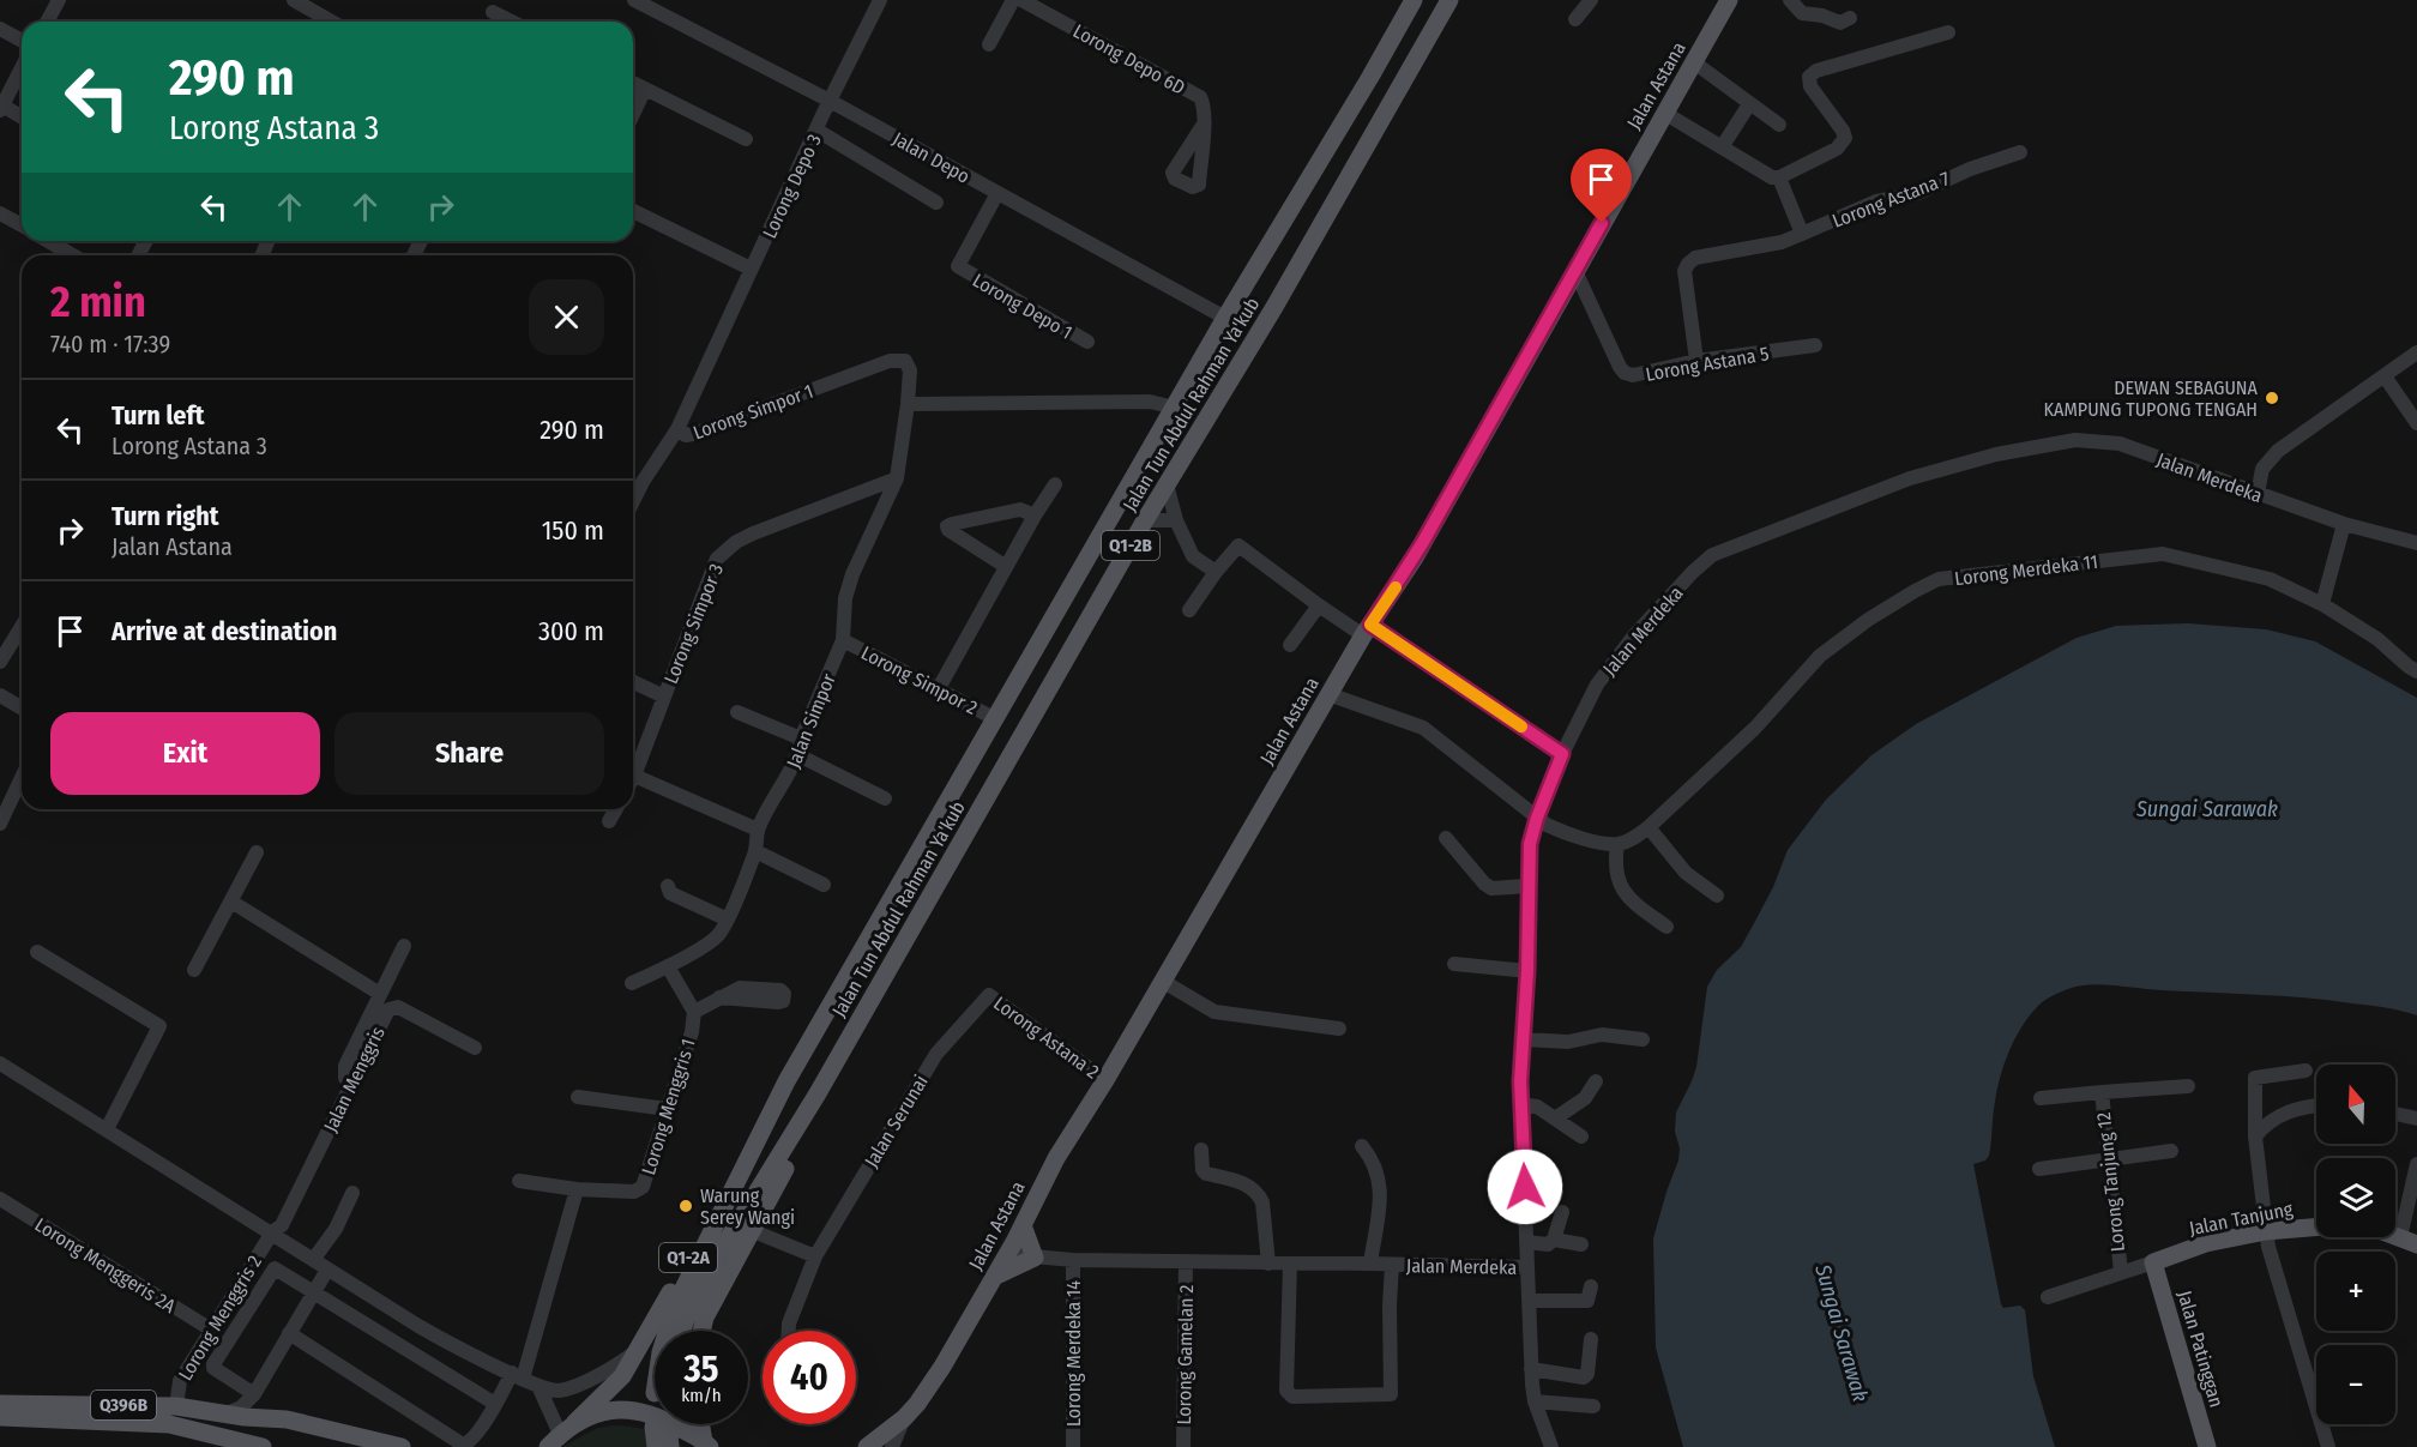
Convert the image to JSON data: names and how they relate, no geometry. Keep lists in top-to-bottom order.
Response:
{
  "streets": {
    "main road": [
      "Jalan Astana",
      "Jalan Tun Abdul Rahman Ya'kub",
      "Q1-2B",
      "Jalan Tanjung",
      "Q1-2A",
      "Jalan Patinggan",
      "Q396B"
    ],
    "street": [
      "Lorong Depo 6D",
      "Jalan Depo",
      "Lorong Depo 3",
      "Lorong Astana 7",
      "Lorong Depo 1",
      "Lorong Astana 5",
      "Lorong Simpor 1",
      "Jalan Merdeka",
      "Lorong Merdeka 11",
      "Lorong Simpor 3",
      "Lorong Simpor 2",
      "Jalan Simpor",
      "Lorong Astana 2",
      "Jalan Menggris",
      "Lorong Menggris 1",
      "Jalan Serunai",
      "Lorong Tanjung 12",
      "Lorong Menggeris 2A",
      "Lorong Menggris 2",
      "Lorong Merdeka 14",
      "Lorong Gamelan 2"
    ]
  },
  "crossings": [
    ["Jalan Astana", "Lorong Astana 5"],
    ["Jalan Astana", "Jalan Merdeka"],
    ["Jalan Astana", "Lorong Astana 2"],
    ["Jalan Depo", "Lorong Depo 3"],
    ["Jalan Depo", "Lorong Depo 1"],
    ["Jalan Depo", "Jalan Tun Abdul Rahman Ya'kub"],
    ["Lorong Depo 3", "Lorong Simpor 1"],
    ["Lorong Astana 7", "Lorong Astana 5"],
    ["Jalan Tun Abdul Rahman Ya'kub", "Q1-2B"],
    ["Jalan Tun Abdul Rahman Ya'kub", "Lorong Simpor 2"],
    ["Jalan Tun Abdul Rahman Ya'kub", "Q1-2A"],
    ["Lorong Simpor 1", "Jalan Simpor"],
    ["Jalan Merdeka", "Lorong Merdeka 14"],
    ["Jalan Merdeka", "Lorong Gamelan 2"],
    ["Lorong Simpor 3", "Jalan Simpor"],
    ["Lorong Simpor 2", "Jalan Simpor"],
    ["Jalan Simpor", "Lorong Menggris 1"],
    ["Lorong Astana 2", "Jalan Serunai"],
    ["Jalan Menggris", "Lorong Menggris 2"],
    ["Lorong Tanjung 12", "Jalan Tanjung"],
    ["Lorong Tanjung 12", "Jalan Patinggan"],
    ["Jalan Tanjung", "Jalan Patinggan"],
    ["Lorong Menggeris 2A", "Lorong Menggris 2"],
    ["Lorong Menggris 2", "Q396B"]
  ],
  "water": ["Sungai Sarawak"],
  "places": ["DEWAN SEBAGUNA KAMPUNG TUPONG TENGAH", "Warung Serey Wangi"],
  "north": "top",
  "page": {
    "turn": ["290 m", "Lorong Astana 3"],
    "heading": ["2 min", "740 m · 17:39"],
    "list": [
      {
        "name": "Turn left",
        "note": "Lorong Astana 3",
        "value": "290 m"
      },
      {
        "name": "Turn right",
        "note": "Jalan Astana",
        "value": "150 m"
      },
      {
        "name": "Arrive at destination",
        "value": "300 m"
      }
    ],
    "buttons": ["Exit", "Share"],
    "map_buttons": ["+", "−"],
    "speed": "35 km/h",
    "limit": "40"
  }
}
